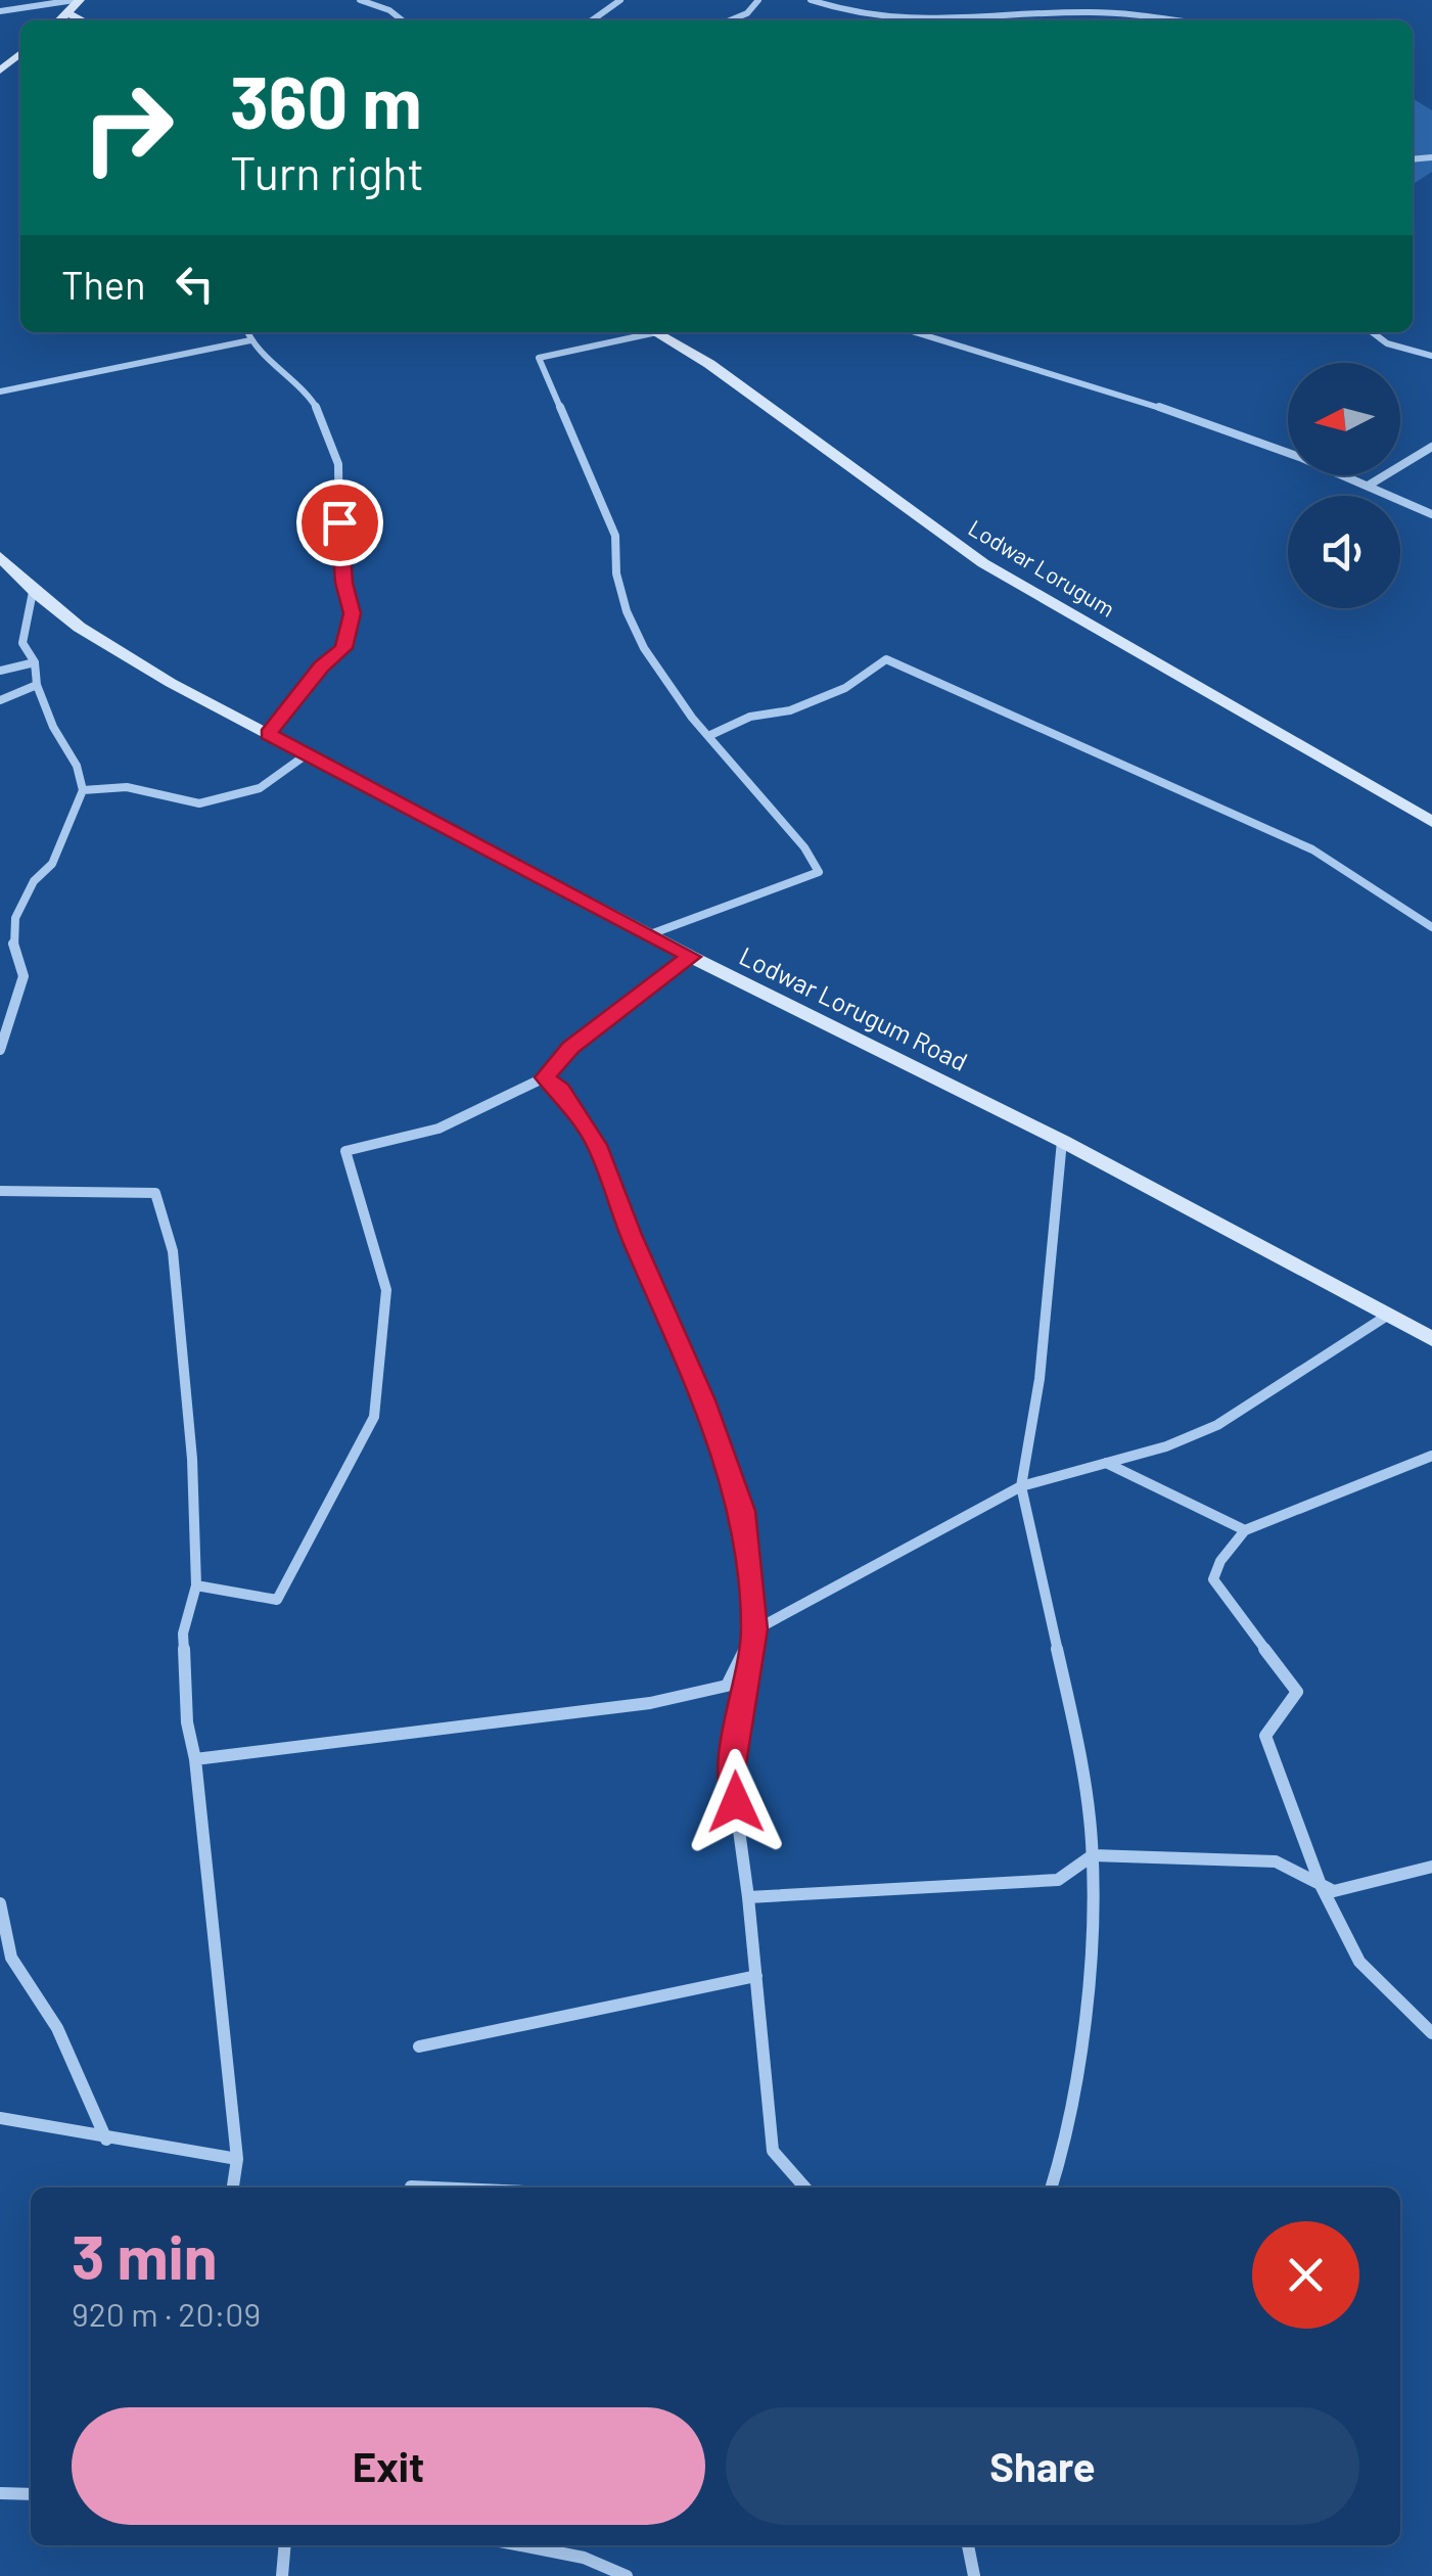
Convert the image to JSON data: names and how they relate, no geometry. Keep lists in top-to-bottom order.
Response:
{
  "streets": {
    "main road": ["Lodwar Lorugum", "Lodwar Lorugum Road"]
  },
  "north": "left",
  "page": {
    "turn": ["360 m", "Turn right"],
    "then": "Then",
    "heading": ["3 min", "920 m · 20:09"],
    "buttons": ["Exit", "Share"]
  }
}
